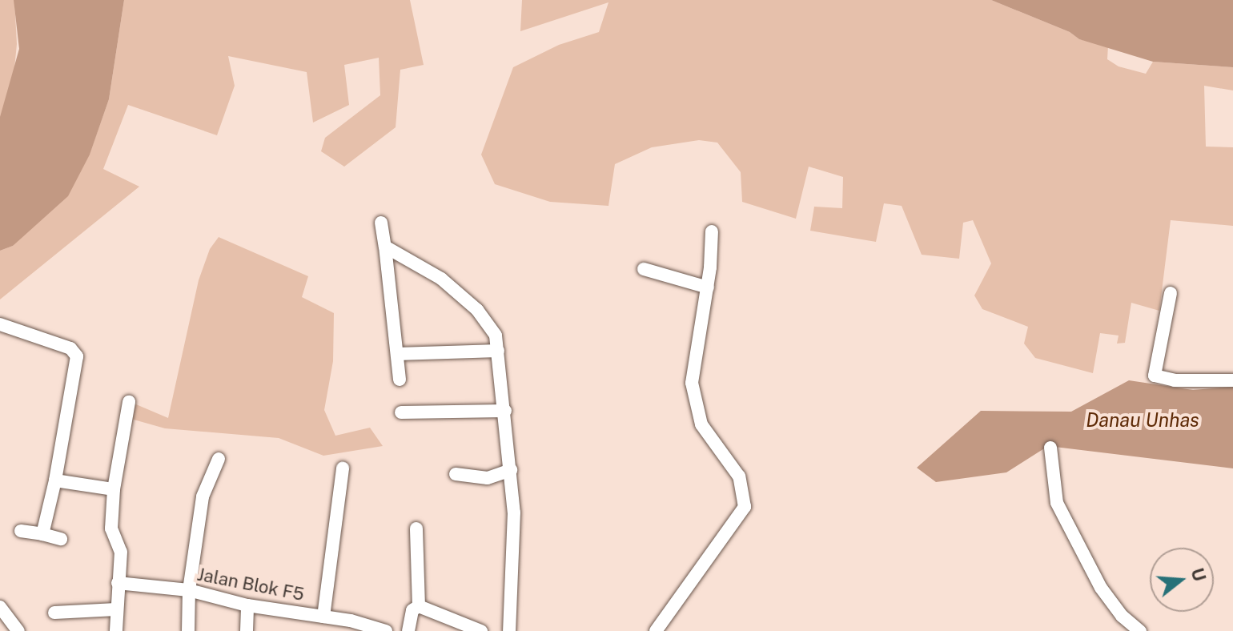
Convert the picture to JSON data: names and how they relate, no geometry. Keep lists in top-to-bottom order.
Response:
{
  "streets": {
    "street": ["Jalan Blok F5"]
  },
  "water": ["Danau Unhas"],
  "north": "right"
}
